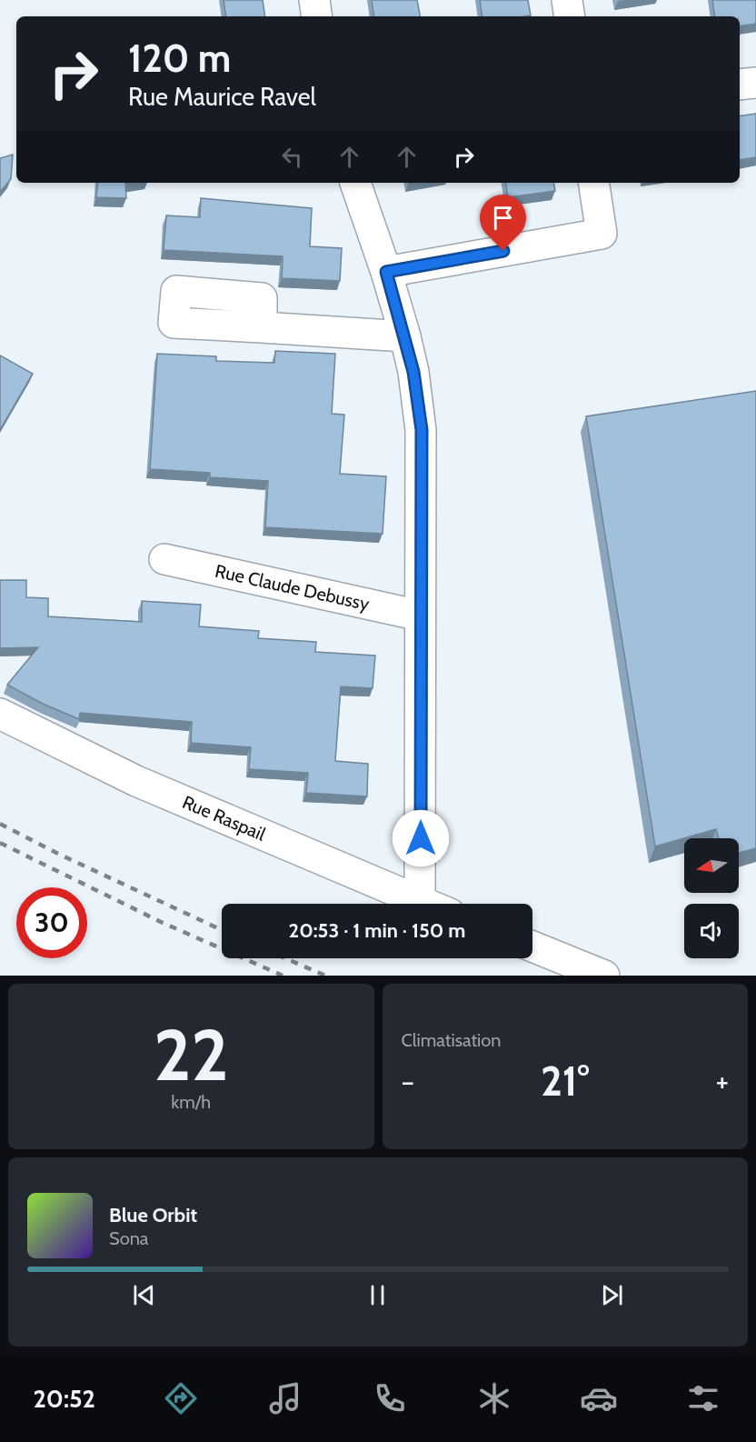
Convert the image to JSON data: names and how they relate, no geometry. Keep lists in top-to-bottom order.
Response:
{
  "streets": {
    "street": ["Rue Claude Debussy", "Rue Raspail"]
  },
  "north": "left",
  "page": {
    "turn": ["120 m", "Rue Maurice Ravel"],
    "limit": "30",
    "trip": "20:53 · 1 min · 150 m",
    "tile": [
      ["22", "km/h"],
      "Climatisation"
    ],
    "heat": ["−", "21°", "+"],
    "song": ["Blue Orbit", "Sona"],
    "tabs": "20:52"
  }
}
